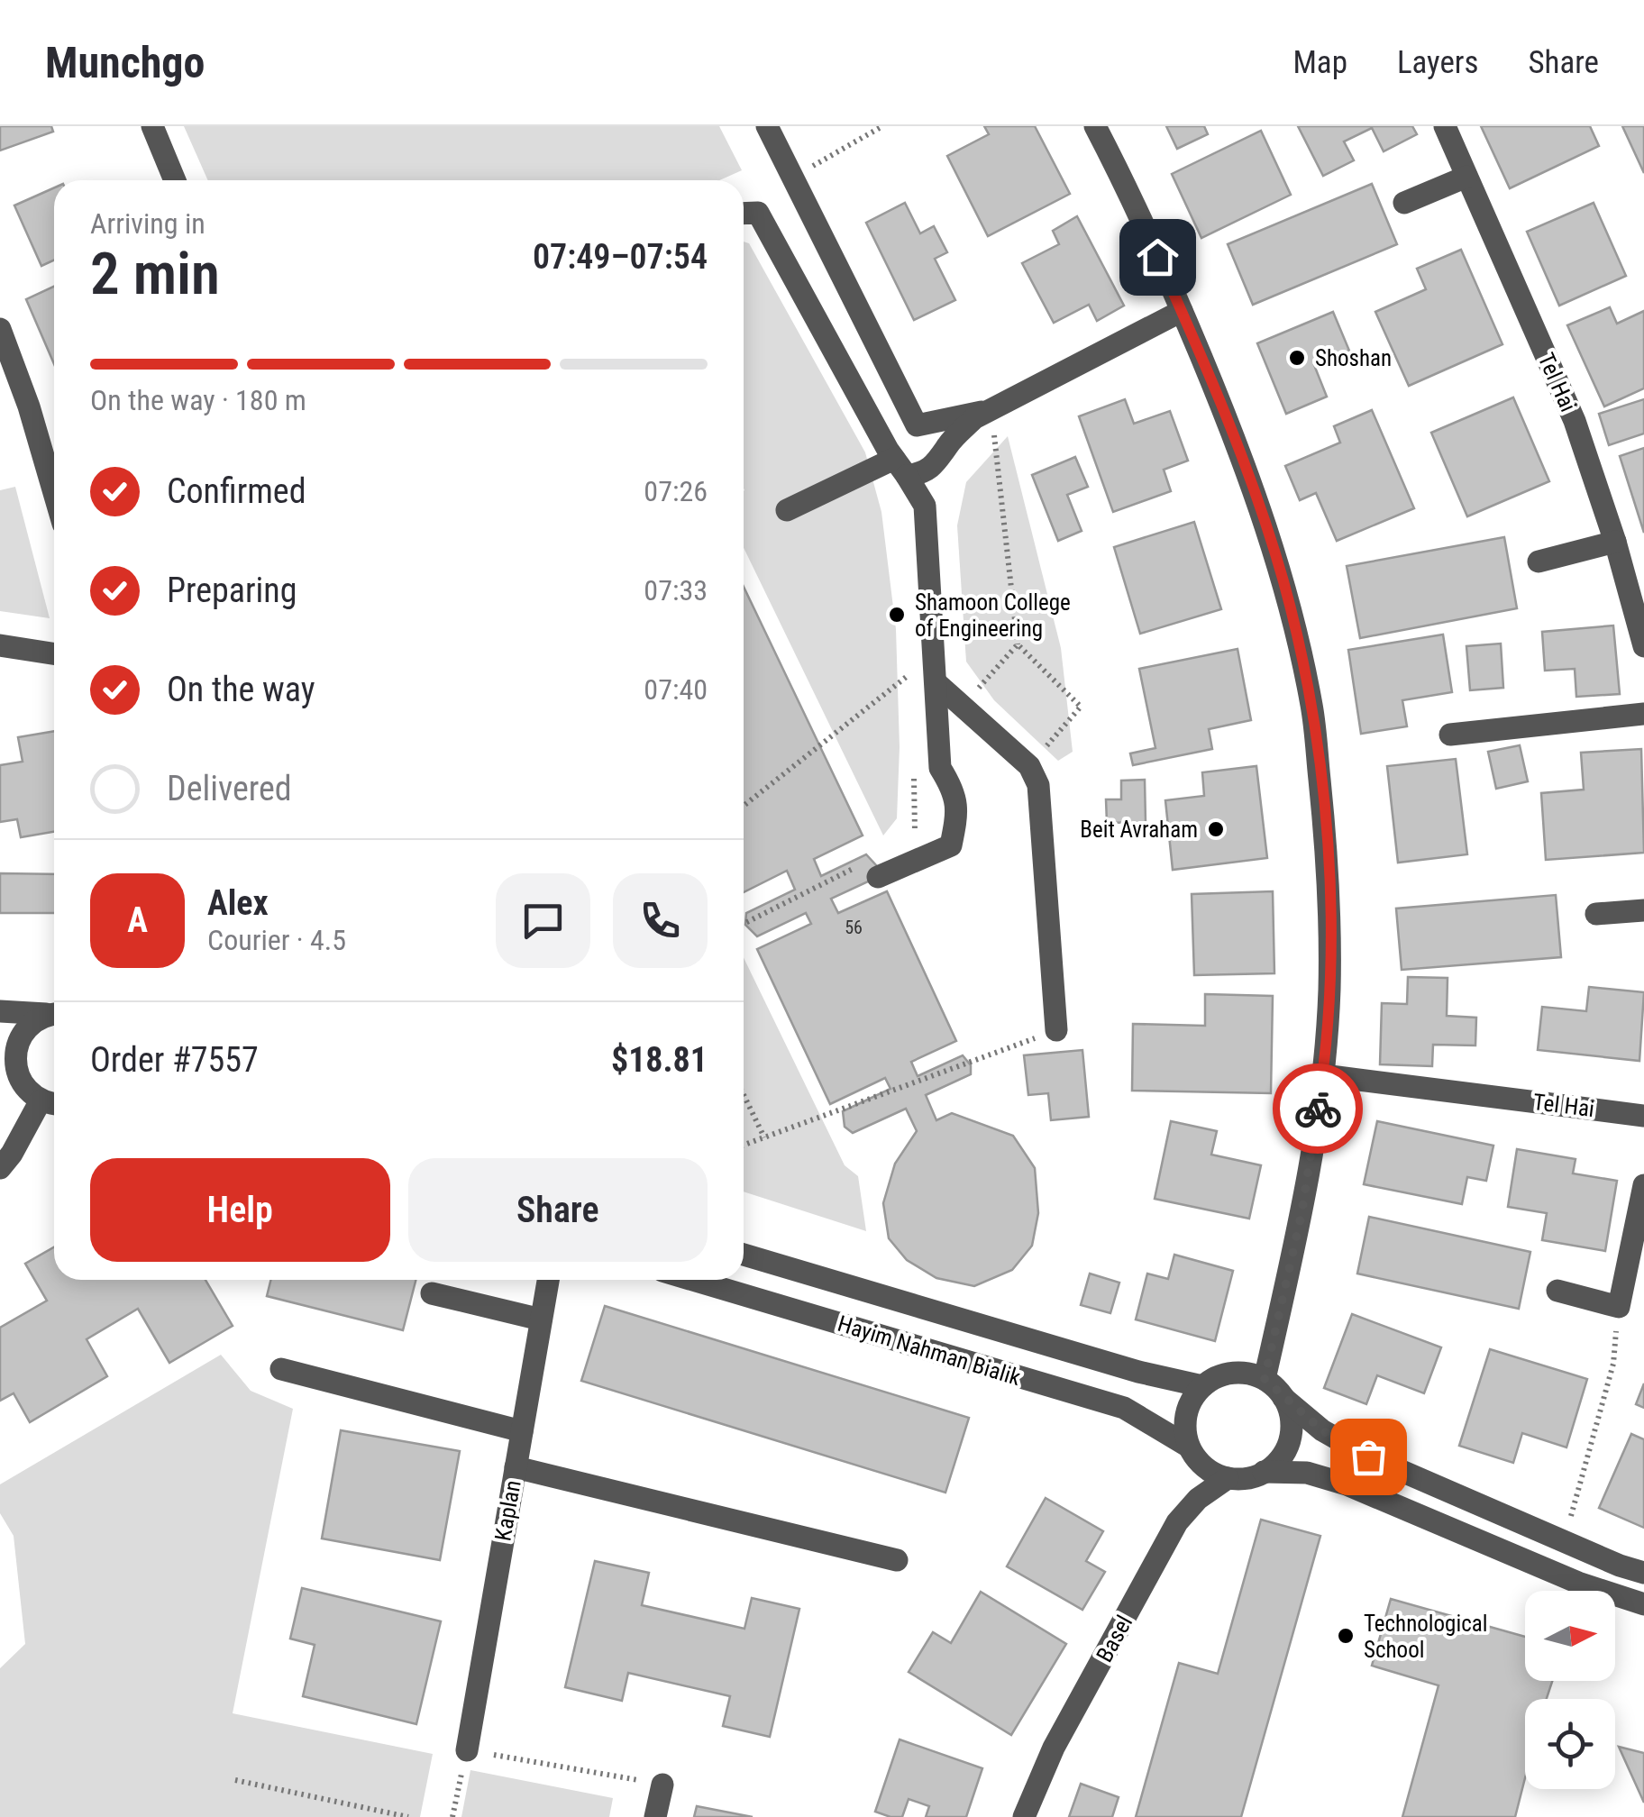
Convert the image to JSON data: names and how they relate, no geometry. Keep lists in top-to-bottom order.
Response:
{
  "streets": {
    "street": [
      "Tel Hai",
      "Hayim Nahman Bialik",
      "Kaplan",
      "Basel"
    ]
  },
  "crossings": [
    ["Hayim Nahman Bialik", "Basel"]
  ],
  "places": [
    "Shoshan",
    "Shamoon College of Engineering",
    "Beit Avraham",
    "Technological School"
  ],
  "house_numbers": ["56"],
  "north": "right",
  "page": {
    "header": "Munchgo",
    "nav": ["Map", "Layers", "Share"],
    "heading": ["2 min", "Arriving in", "07:49–07:54"],
    "panel": [
      "Alex",
      "Courier · 4.5",
      "Order #7557",
      "$18.81"
    ],
    "bar": "On the way · 180 m",
    "list": [
      ["Confirmed", "07:26"],
      ["Preparing", "07:33"],
      ["On the way", "07:40"],
      "Delivered"
    ],
    "round": "A",
    "buttons": ["Help", "Share"]
  }
}
